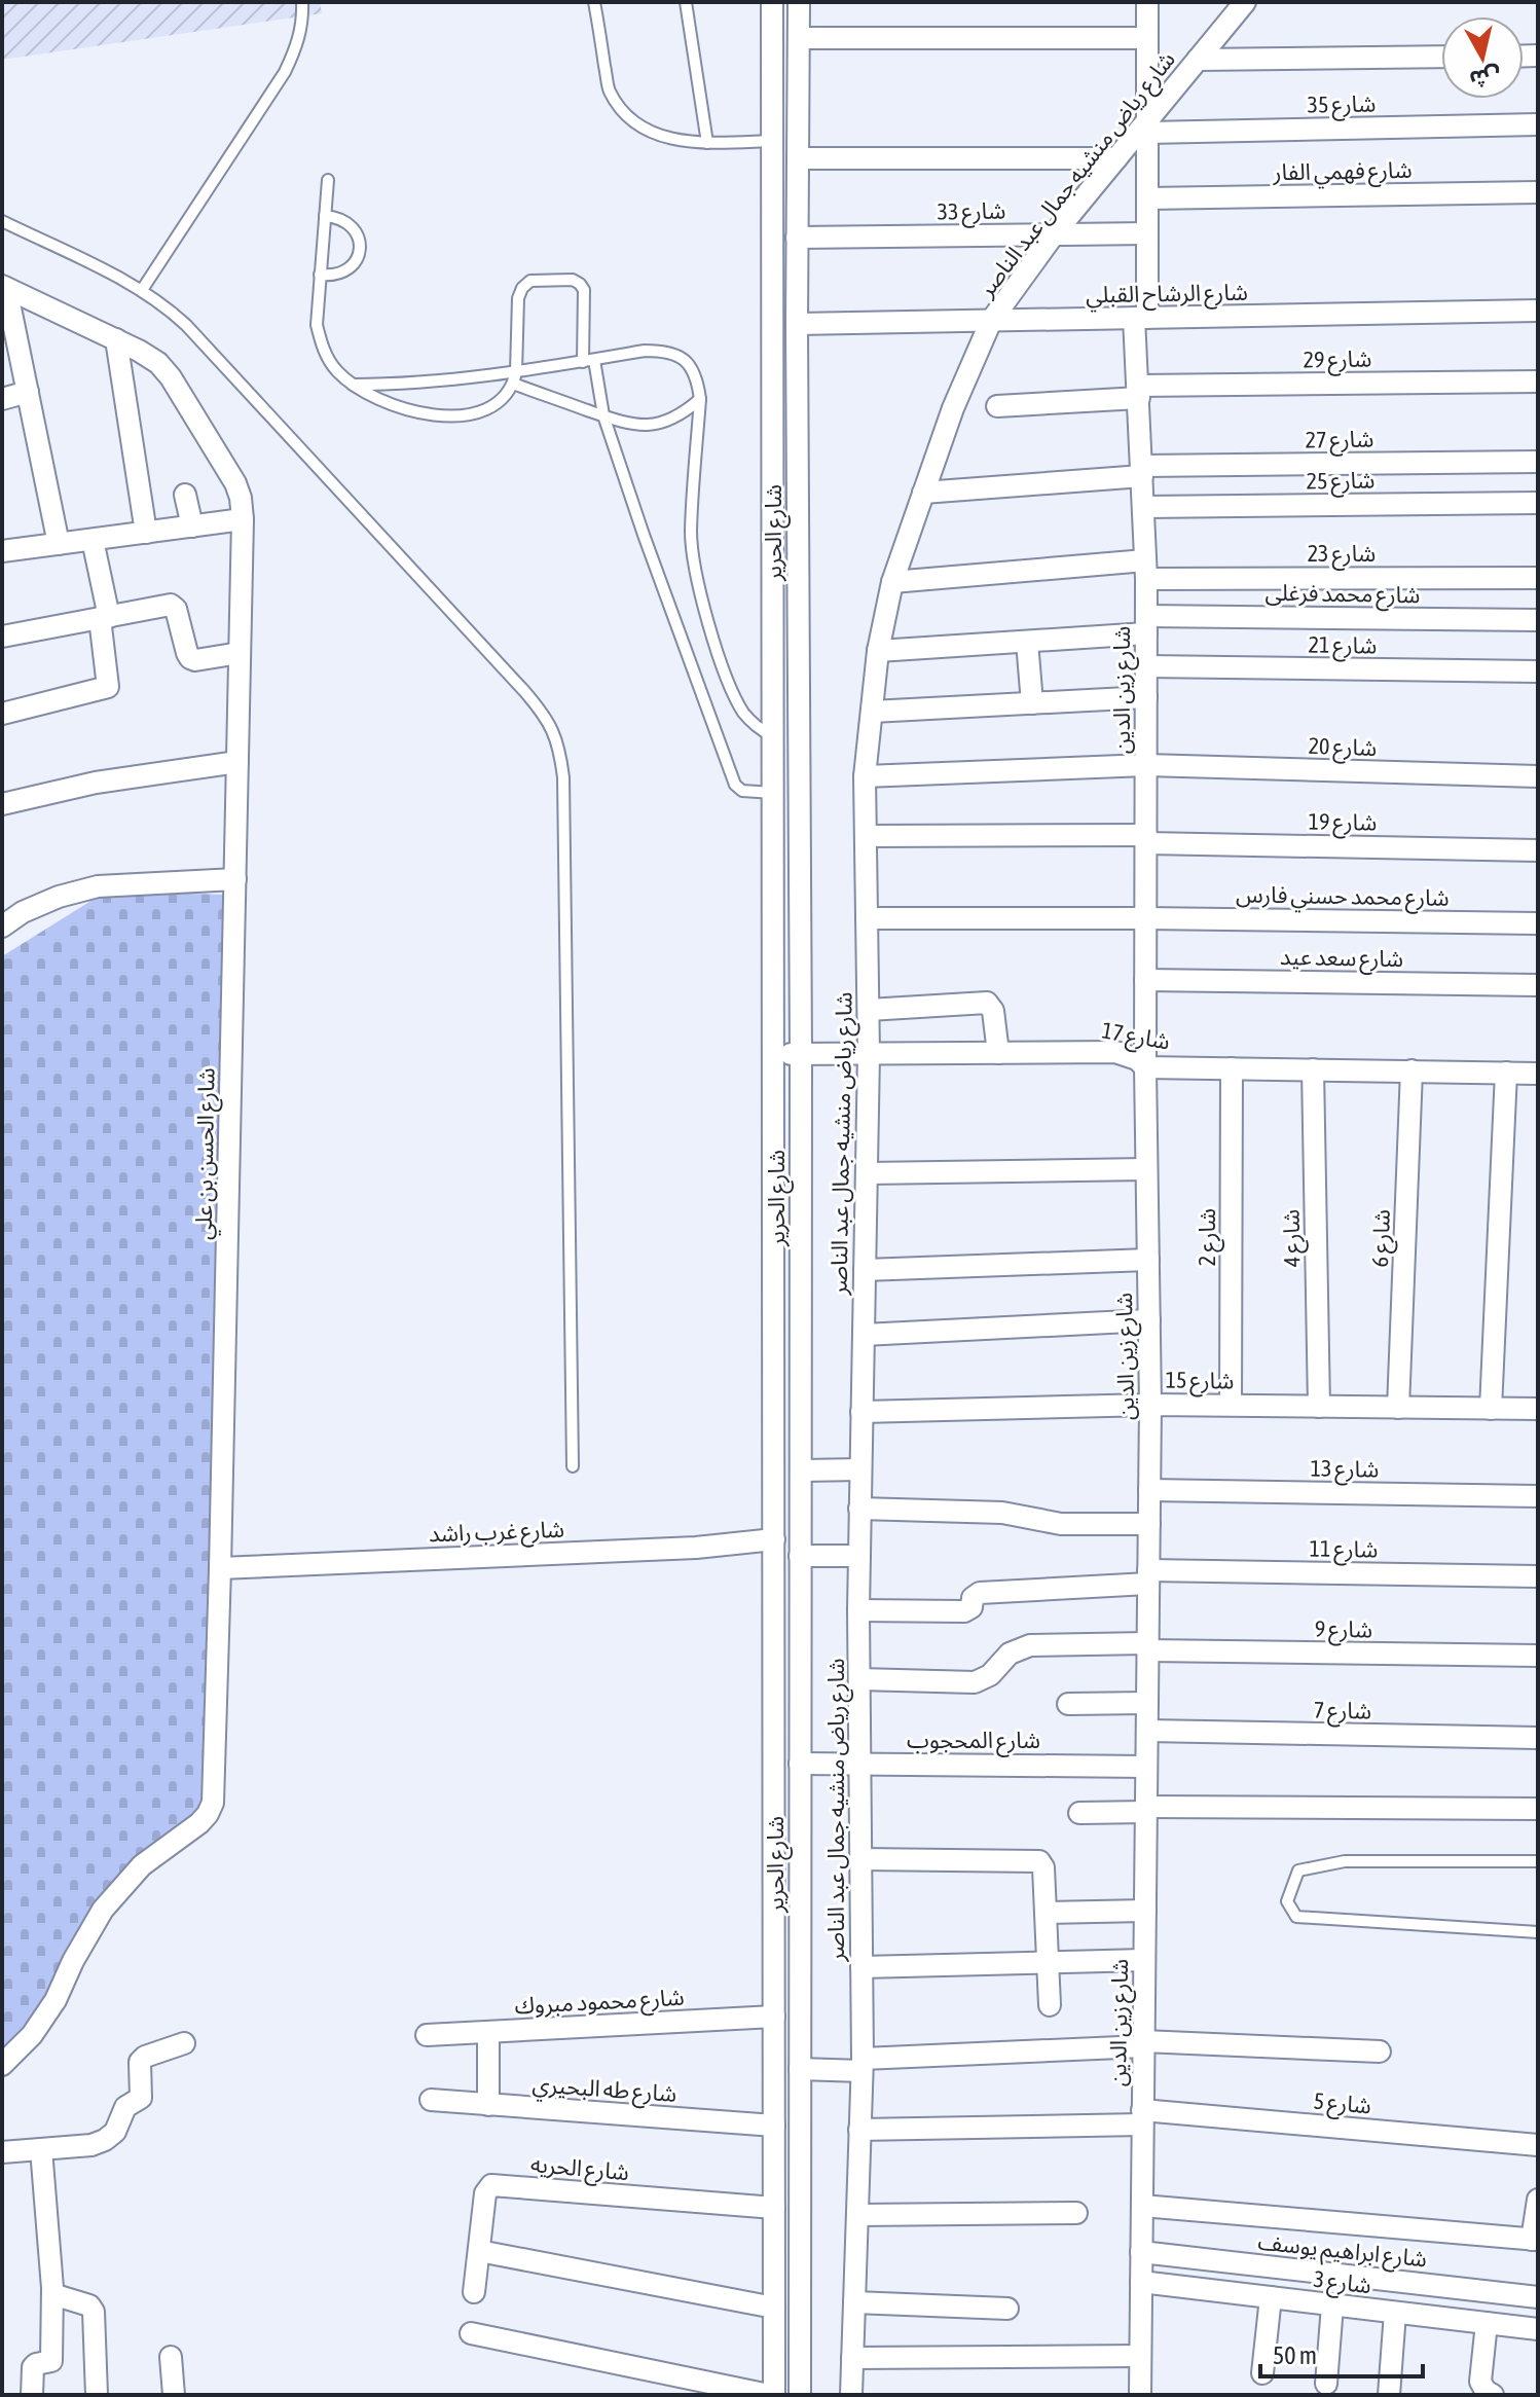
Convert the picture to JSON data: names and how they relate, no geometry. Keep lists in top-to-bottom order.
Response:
{
  "streets": {
    "street": [
      "شارع 35",
      "شارع فهمي الفار",
      "شارع رياض منشيه جمال عبد الناصر",
      "شارع 33",
      "شارع الرشاح القبلي",
      "شارع 29",
      "شارع 27",
      "شارع 25",
      "شارع الحرير",
      "شارع 23",
      "شارع محمد فرغلى",
      "شارع 21",
      "شارع زين الدين",
      "شارع 20",
      "شارع 19",
      "شارع محمد حسني فارس",
      "شارع سعد عيد",
      "شارع 17",
      "شارع الحسن بن علي",
      "شارع 2",
      "شارع 4",
      "شارع 6",
      "شارع 15",
      "شارع 13",
      "شارع غرب راشد",
      "شارع 11",
      "شارع 9",
      "شارع 7",
      "شارع المحجوب",
      "شارع محمود مبروك",
      "شارع طه البحيري",
      "شارع 5",
      "شارع الحريه",
      "شارع ابراهيم يوسف",
      "شارع 3"
    ]
  },
  "crossings": [
    ["شارع 35", "شارع رياض منشيه جمال عبد الناصر"],
    ["شارع 35", "شارع زين الدين"],
    ["شارع فهمي الفار", "شارع زين الدين"],
    ["شارع رياض منشيه جمال عبد الناصر", "شارع 33"],
    ["شارع رياض منشيه جمال عبد الناصر", "شارع الرشاح القبلي"],
    ["شارع رياض منشيه جمال عبد الناصر", "شارع 27"],
    ["شارع رياض منشيه جمال عبد الناصر", "شارع 23"],
    ["شارع رياض منشيه جمال عبد الناصر", "شارع محمد فرغلى"],
    ["شارع رياض منشيه جمال عبد الناصر", "شارع زين الدين"],
    ["شارع رياض منشيه جمال عبد الناصر", "شارع 20"],
    ["شارع رياض منشيه جمال عبد الناصر", "شارع 19"],
    ["شارع رياض منشيه جمال عبد الناصر", "شارع محمد حسني فارس"],
    ["شارع رياض منشيه جمال عبد الناصر", "شارع 17"],
    ["شارع رياض منشيه جمال عبد الناصر", "شارع 15"],
    ["شارع رياض منشيه جمال عبد الناصر", "شارع 11"],
    ["شارع رياض منشيه جمال عبد الناصر", "شارع 9"],
    ["شارع رياض منشيه جمال عبد الناصر", "شارع المحجوب"],
    ["شارع رياض منشيه جمال عبد الناصر", "شارع 5"],
    ["شارع 33", "شارع الحرير"],
    ["شارع 33", "شارع زين الدين"],
    ["شارع الرشاح القبلي", "شارع الحرير"],
    ["شارع الرشاح القبلي", "شارع زين الدين"],
    ["شارع 29", "شارع زين الدين"],
    ["شارع 27", "شارع زين الدين"],
    ["شارع 25", "شارع زين الدين"],
    ["شارع الحرير", "شارع 17"],
    ["شارع الحرير", "شارع غرب راشد"],
    ["شارع الحرير", "شارع المحجوب"],
    ["شارع الحرير", "شارع محمود مبروك"],
    ["شارع الحرير", "شارع طه البحيري"],
    ["شارع الحرير", "شارع الحريه"],
    ["شارع 23", "شارع زين الدين"],
    ["شارع محمد فرغلى", "شارع زين الدين"],
    ["شارع 21", "شارع زين الدين"],
    ["شارع زين الدين", "شارع 20"],
    ["شارع زين الدين", "شارع 19"],
    ["شارع زين الدين", "شارع محمد حسني فارس"],
    ["شارع زين الدين", "شارع سعد عيد"],
    ["شارع زين الدين", "شارع 17"],
    ["شارع زين الدين", "شارع 15"],
    ["شارع زين الدين", "شارع 13"],
    ["شارع زين الدين", "شارع 11"],
    ["شارع زين الدين", "شارع 9"],
    ["شارع زين الدين", "شارع 7"],
    ["شارع زين الدين", "شارع المحجوب"],
    ["شارع زين الدين", "شارع 5"],
    ["شارع زين الدين", "شارع ابراهيم يوسف"],
    ["شارع زين الدين", "شارع 3"],
    ["شارع 17", "شارع 2"],
    ["شارع 17", "شارع 4"],
    ["شارع 17", "شارع 6"],
    ["شارع الحسن بن علي", "شارع غرب راشد"],
    ["شارع 2", "شارع 15"],
    ["شارع 4", "شارع 15"],
    ["شارع 6", "شارع 15"]
  ],
  "scale_bar": "50 m",
  "north": "bottom"
}
